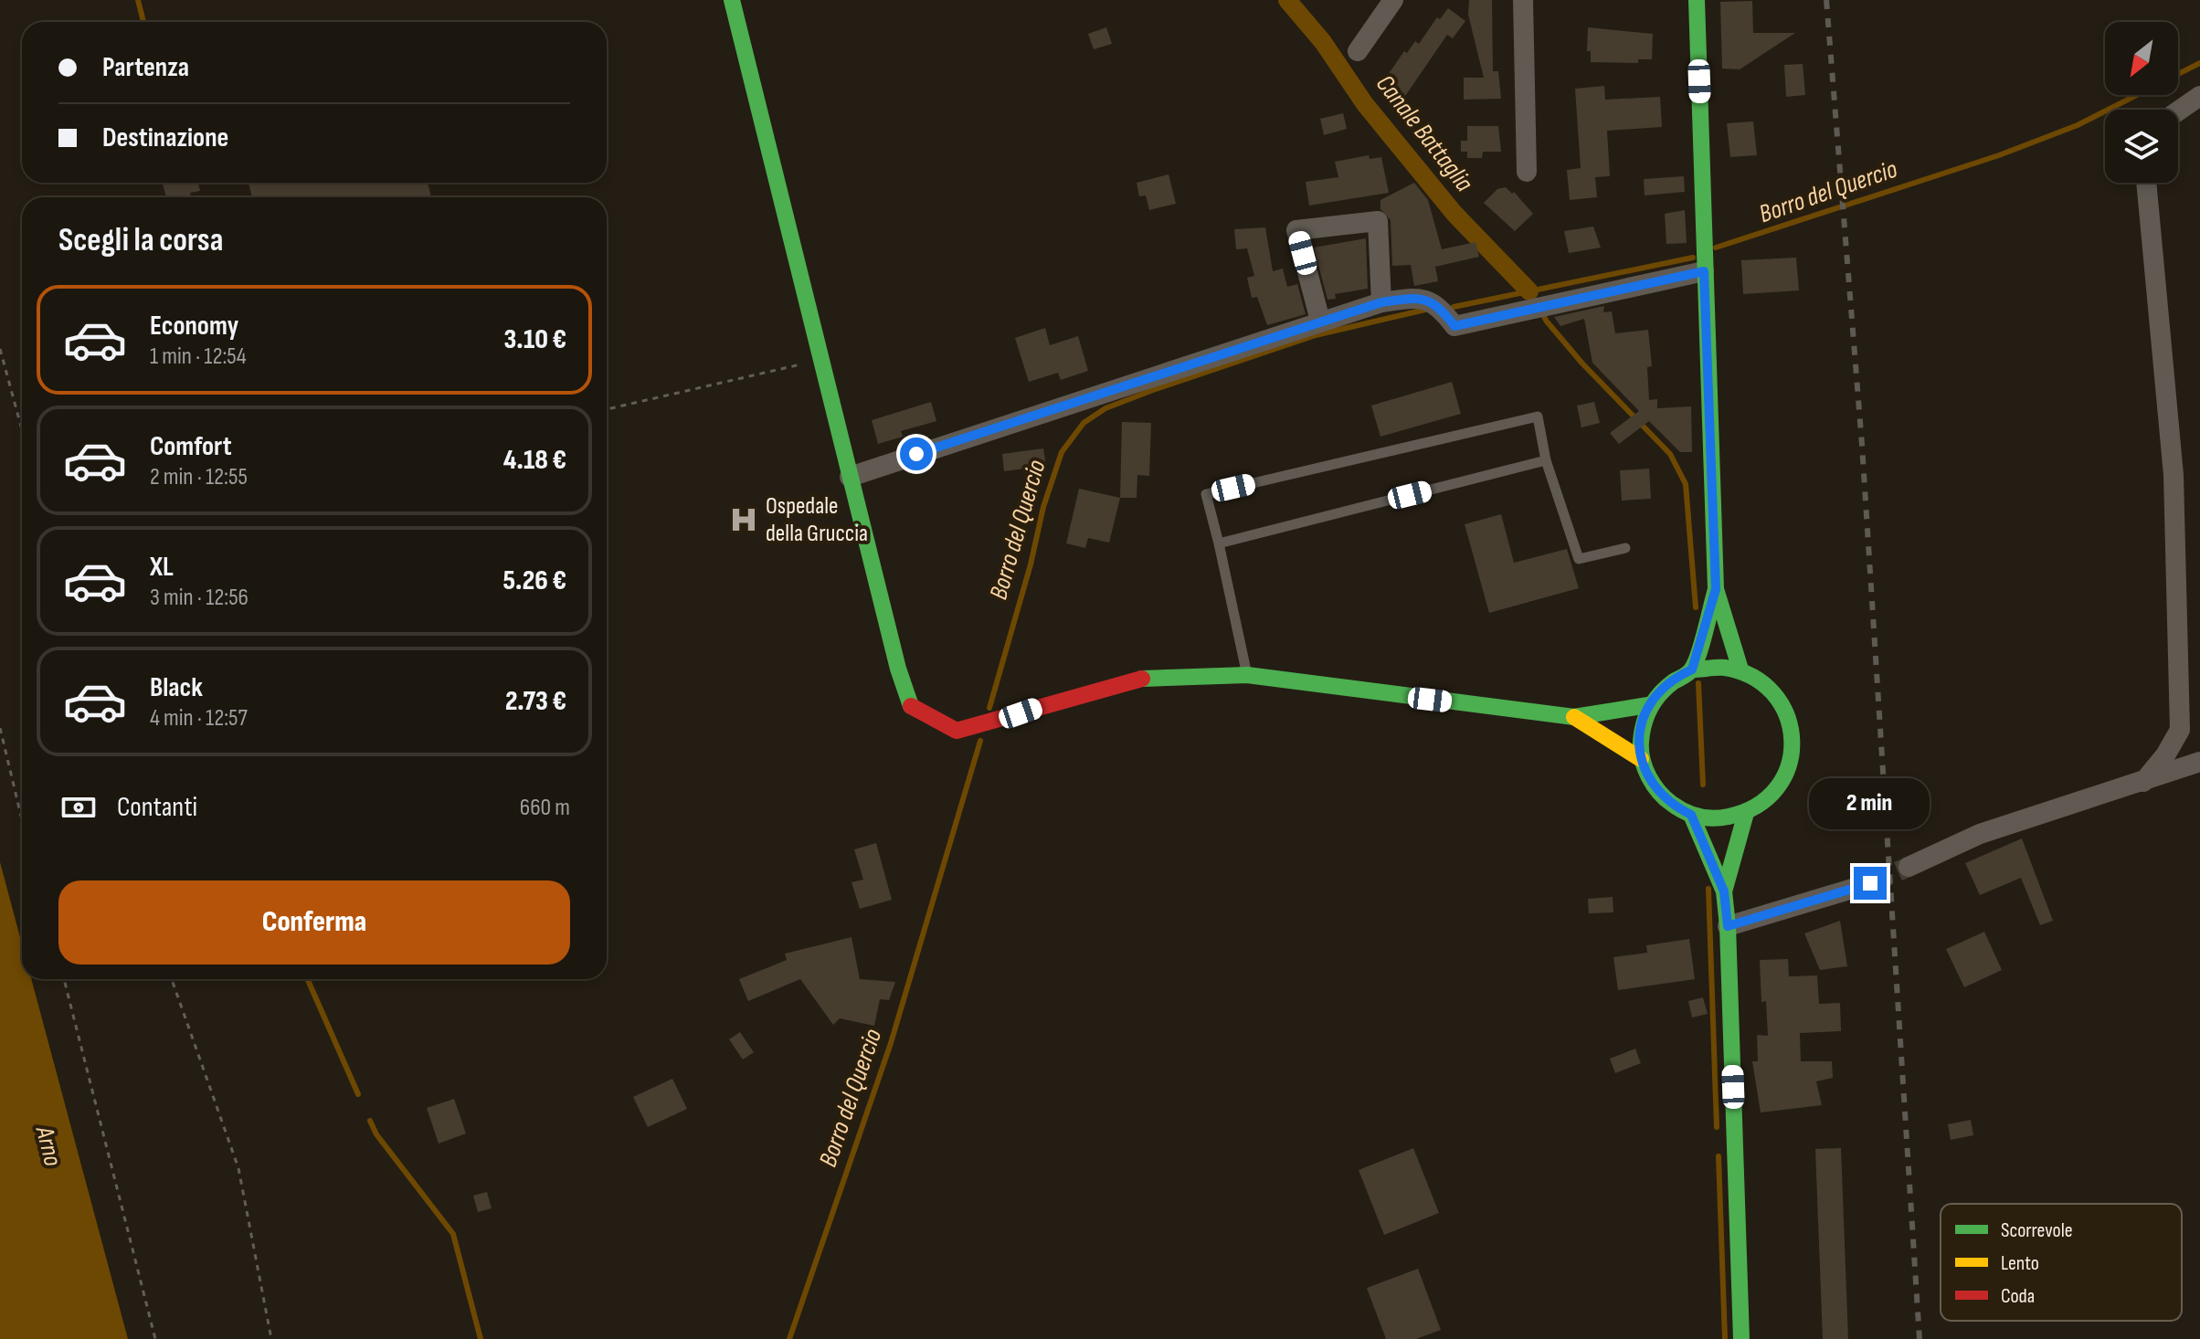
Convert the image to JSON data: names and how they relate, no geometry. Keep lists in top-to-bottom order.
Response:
{
  "water": ["Canale Battaglia", "Borro del Quercio", "Arno"],
  "places": {
    "hospital": ["Ospedale della Gruccia"]
  },
  "legend": ["Scorrevole", "Lento", "Coda"],
  "north": "bottom left",
  "page": {
    "banner": ["Partenza", "Destinazione"],
    "heading": "Scegli la corsa",
    "list": [
      {
        "name": "Economy",
        "note": "1 min · 12:54",
        "value": "3.10 €"
      },
      {
        "name": "Comfort",
        "note": "2 min · 12:55",
        "value": "4.18 €"
      },
      {
        "name": "XL",
        "note": "3 min · 12:56",
        "value": "5.26 €"
      },
      {
        "name": "Black",
        "note": "4 min · 12:57",
        "value": "2.73 €"
      }
    ],
    "pay": ["Contanti", "660 m"],
    "bubble": "2 min",
    "buttons": "Conferma"
  }
}
